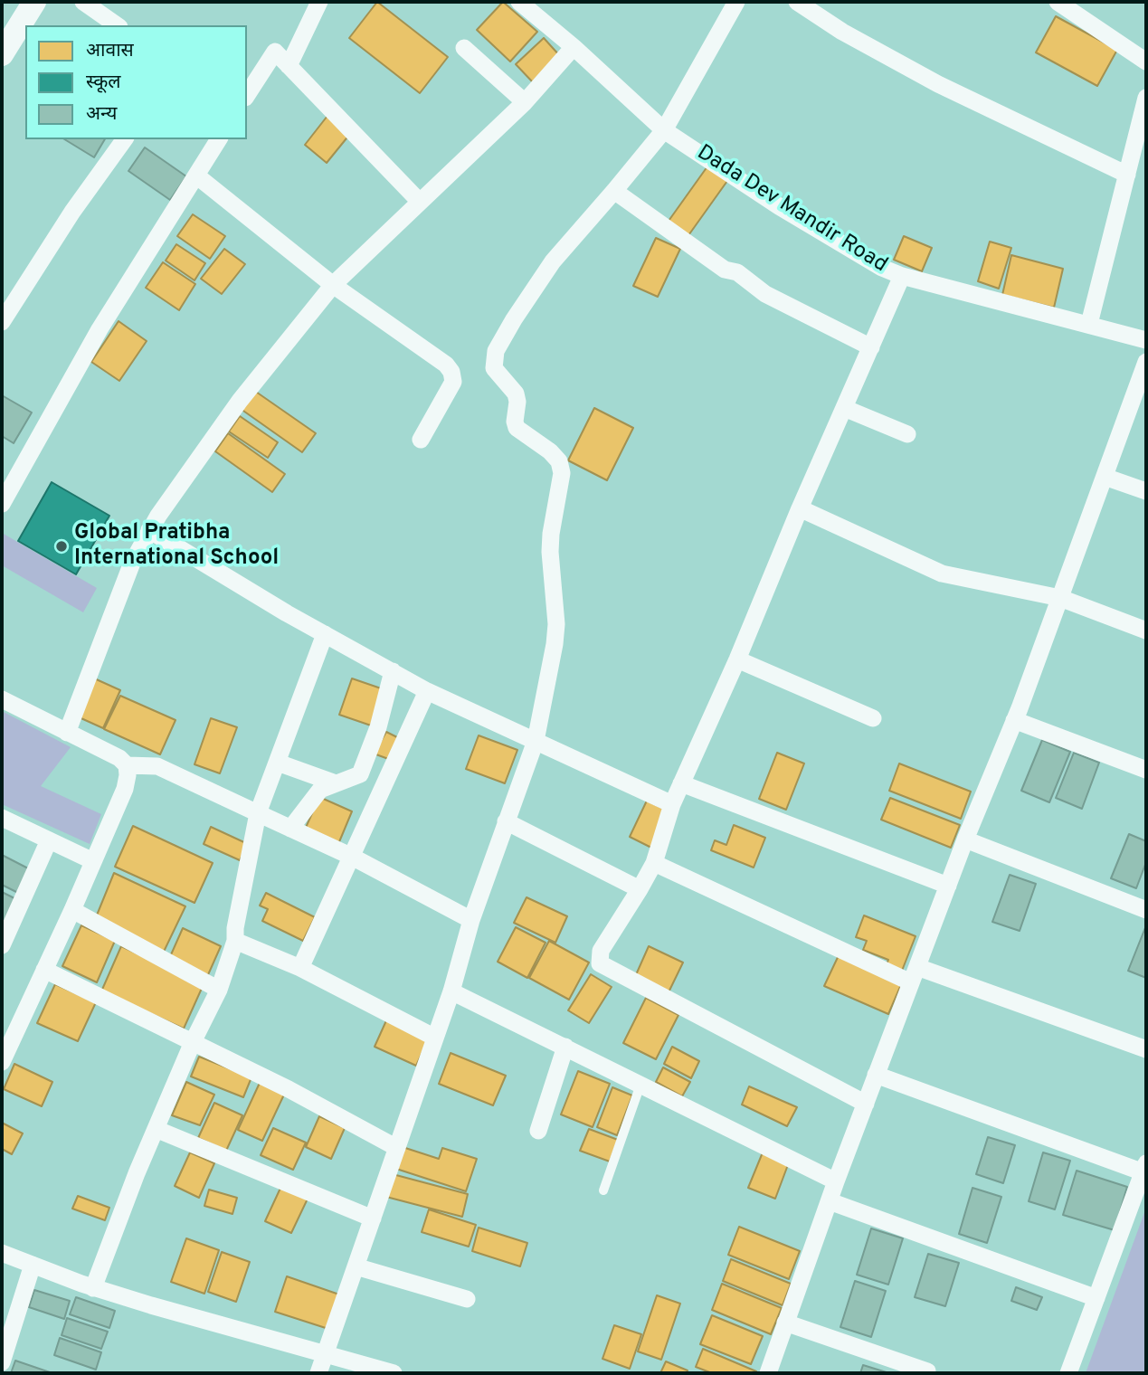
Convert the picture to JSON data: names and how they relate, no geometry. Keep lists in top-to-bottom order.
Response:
{
  "streets": {
    "street": ["Dada Dev Mandir Road"]
  },
  "places": ["Global Pratibha International School"],
  "legend": ["आवास", "स्कूल", "अन्य"]
}
